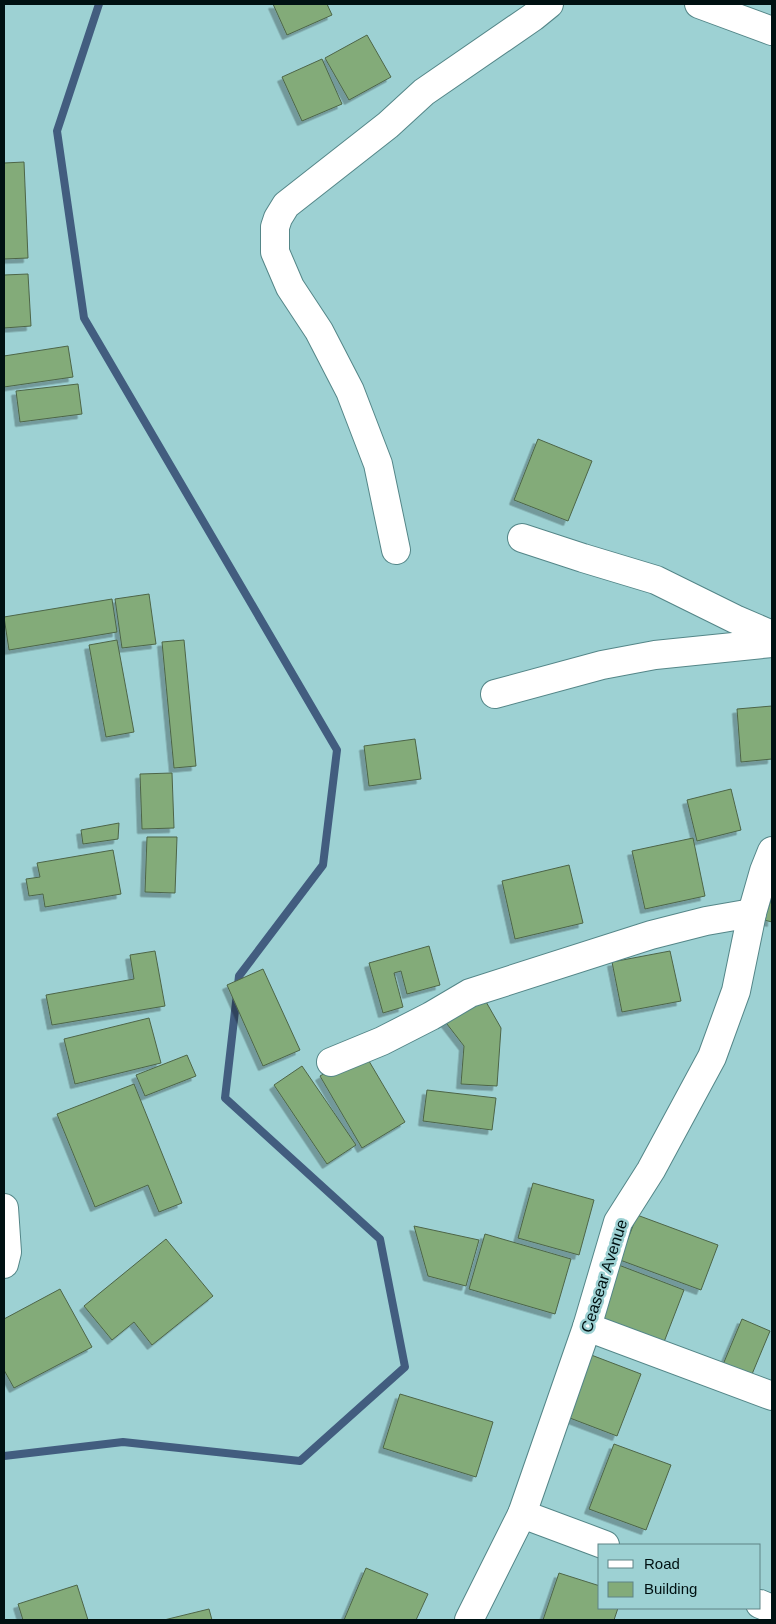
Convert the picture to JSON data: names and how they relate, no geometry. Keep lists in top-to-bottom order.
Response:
{
  "streets": {
    "street": ["Ceasear Avenue"]
  },
  "legend": ["Road", "Building"]
}
